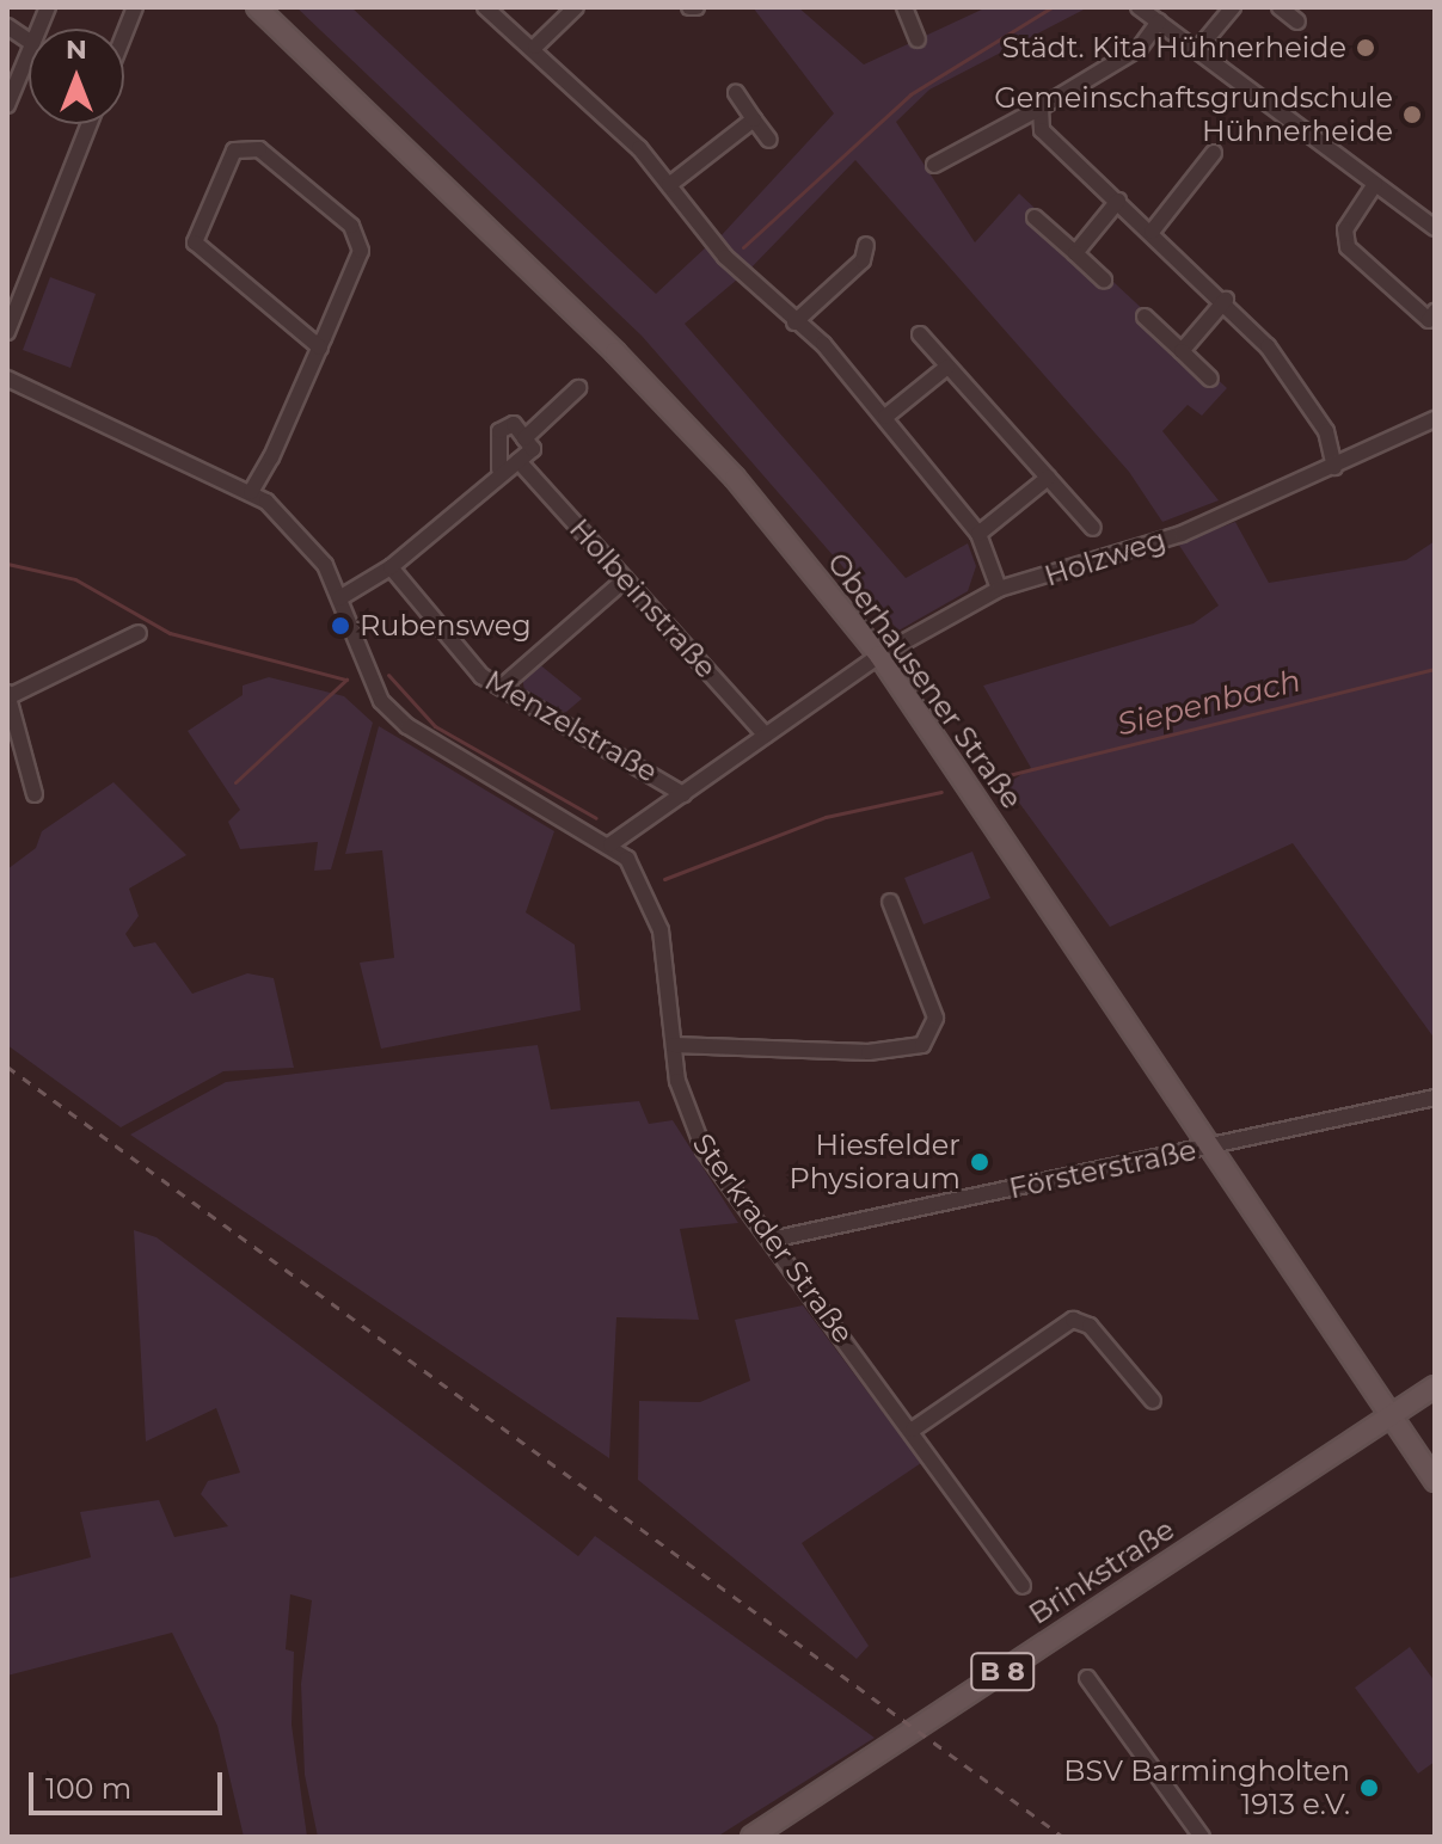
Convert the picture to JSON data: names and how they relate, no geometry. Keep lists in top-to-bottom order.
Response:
{
  "streets": {
    "main road": ["Oberhausener Straße", "Brinkstraße", "B 8"],
    "street": [
      "Holzweg",
      "Holbeinstraße",
      "Menzelstraße",
      "Försterstraße",
      "Sterkrader Straße"
    ]
  },
  "crossings": [
    ["Holzweg", "Holbeinstraße"],
    ["Holzweg", "Oberhausener Straße"],
    ["Holzweg", "Menzelstraße"],
    ["Holzweg", "Sterkrader Straße"],
    ["Oberhausener Straße", "Försterstraße"],
    ["Oberhausener Straße", "Brinkstraße"],
    ["Försterstraße", "Sterkrader Straße"]
  ],
  "water": ["Siepenbach"],
  "places": [
    "Städt. Kita Hühnerheide",
    "Gemeinschaftsgrundschule Hühnerheide",
    "Rubensweg",
    "Hiesfelder Physioraum",
    "BSV Barmingholten 1913 e.V."
  ],
  "scale_bar": "100 m",
  "north": "top"
}
